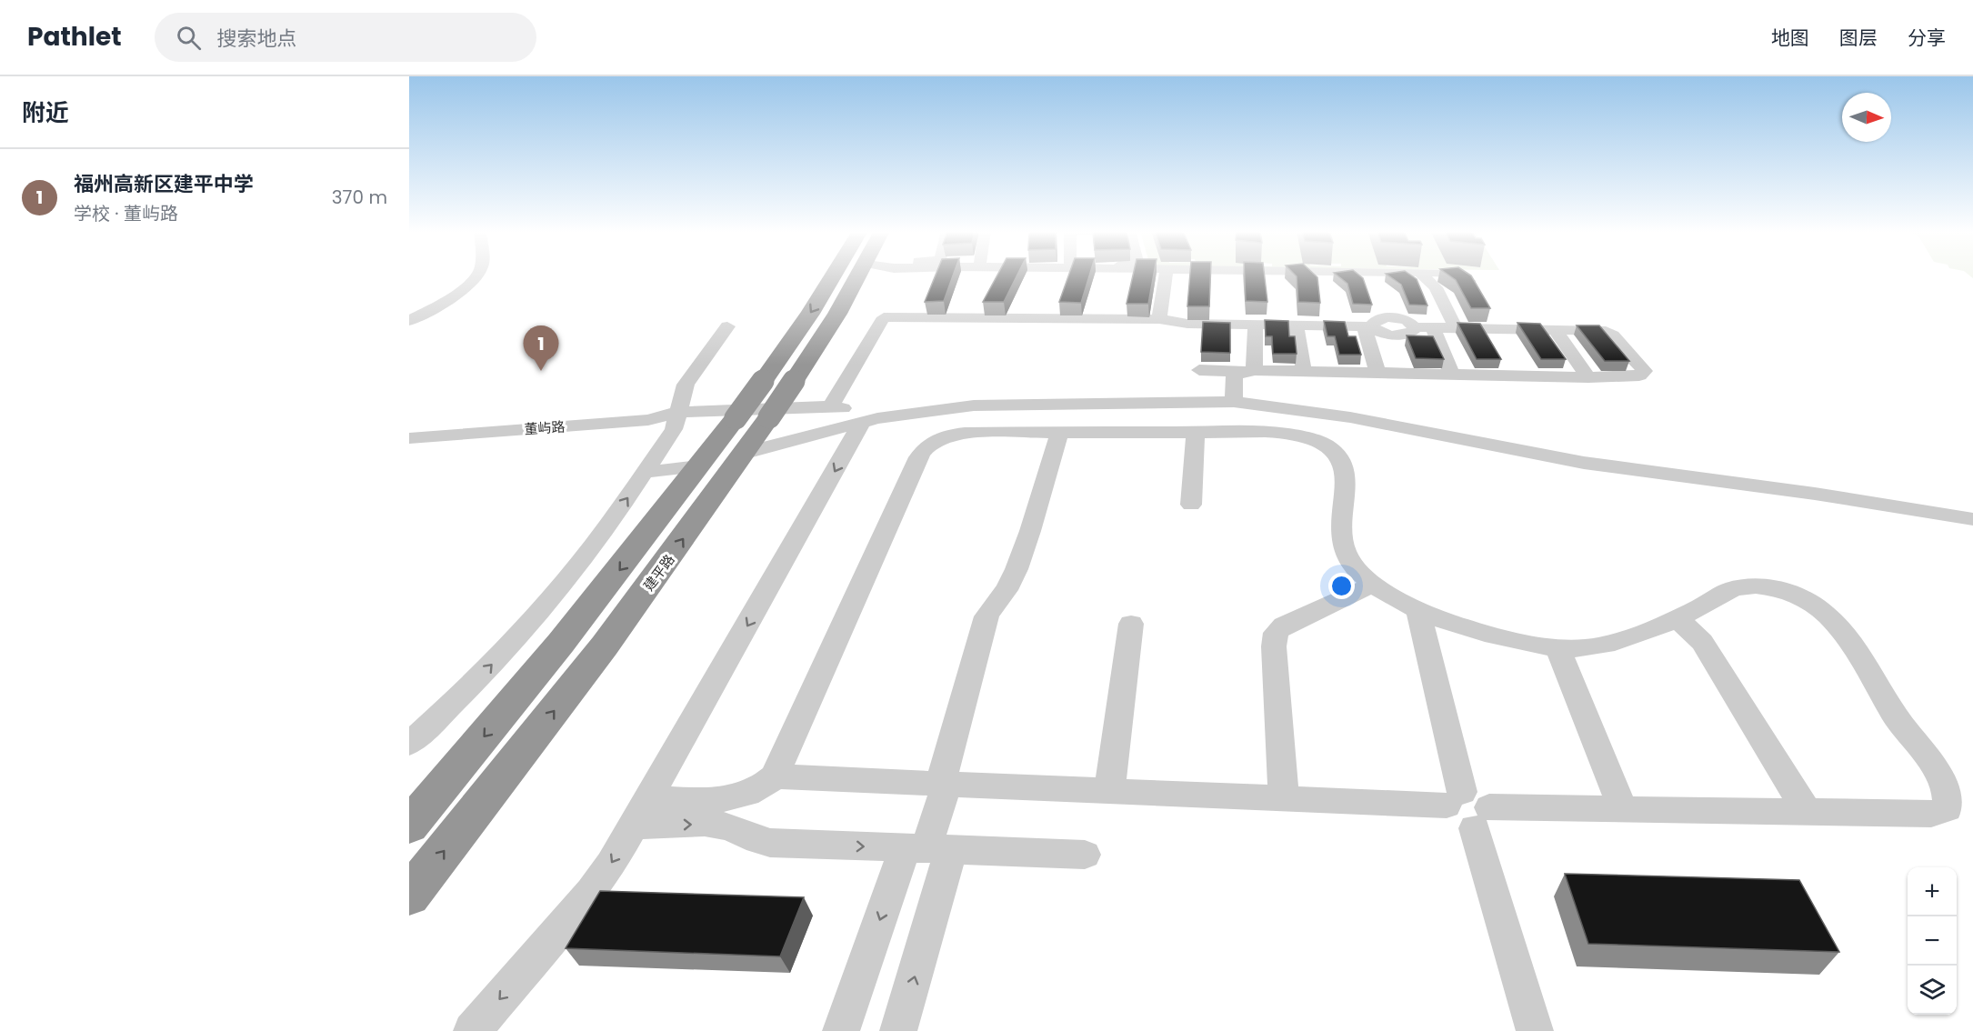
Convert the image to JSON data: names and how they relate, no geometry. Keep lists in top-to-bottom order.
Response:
{
  "streets": {
    "highway": ["建平路"],
    "street": ["董屿路"]
  },
  "north": "right",
  "page": {
    "header": "Pathlet",
    "search": "搜索地点",
    "nav": ["地图", "图层", "分享"],
    "heading": "附近",
    "list": [
      {
        "mark": "1",
        "name": "福州高新区建平中学",
        "note": "学校 · 董屿路",
        "value": "370 m"
      }
    ],
    "pins": "1",
    "map_buttons": ["+", "−"]
  }
}
